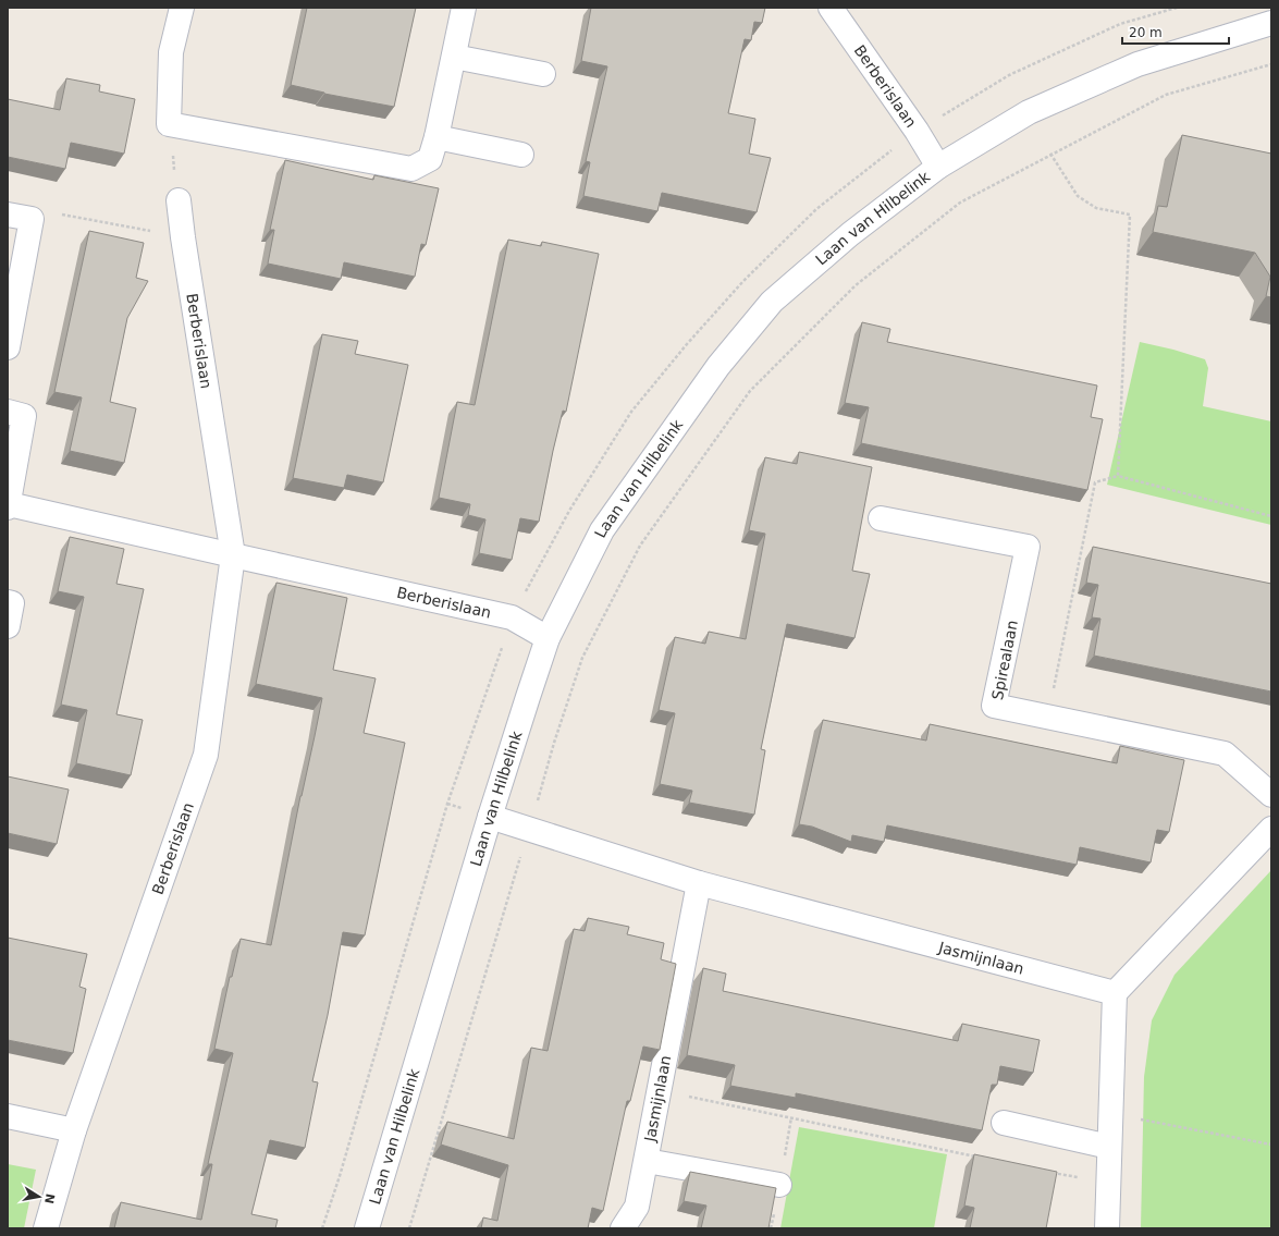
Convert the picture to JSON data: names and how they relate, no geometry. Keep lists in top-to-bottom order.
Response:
{
  "streets": {
    "street": [
      "Berberislaan",
      "Laan van Hilbelink",
      "Spirealaan",
      "Jasmijnlaan"
    ]
  },
  "crossings": [
    ["Berberislaan", "Laan van Hilbelink"],
    ["Laan van Hilbelink", "Jasmijnlaan"]
  ],
  "scale_bar": "20 m",
  "north": "right"
}
